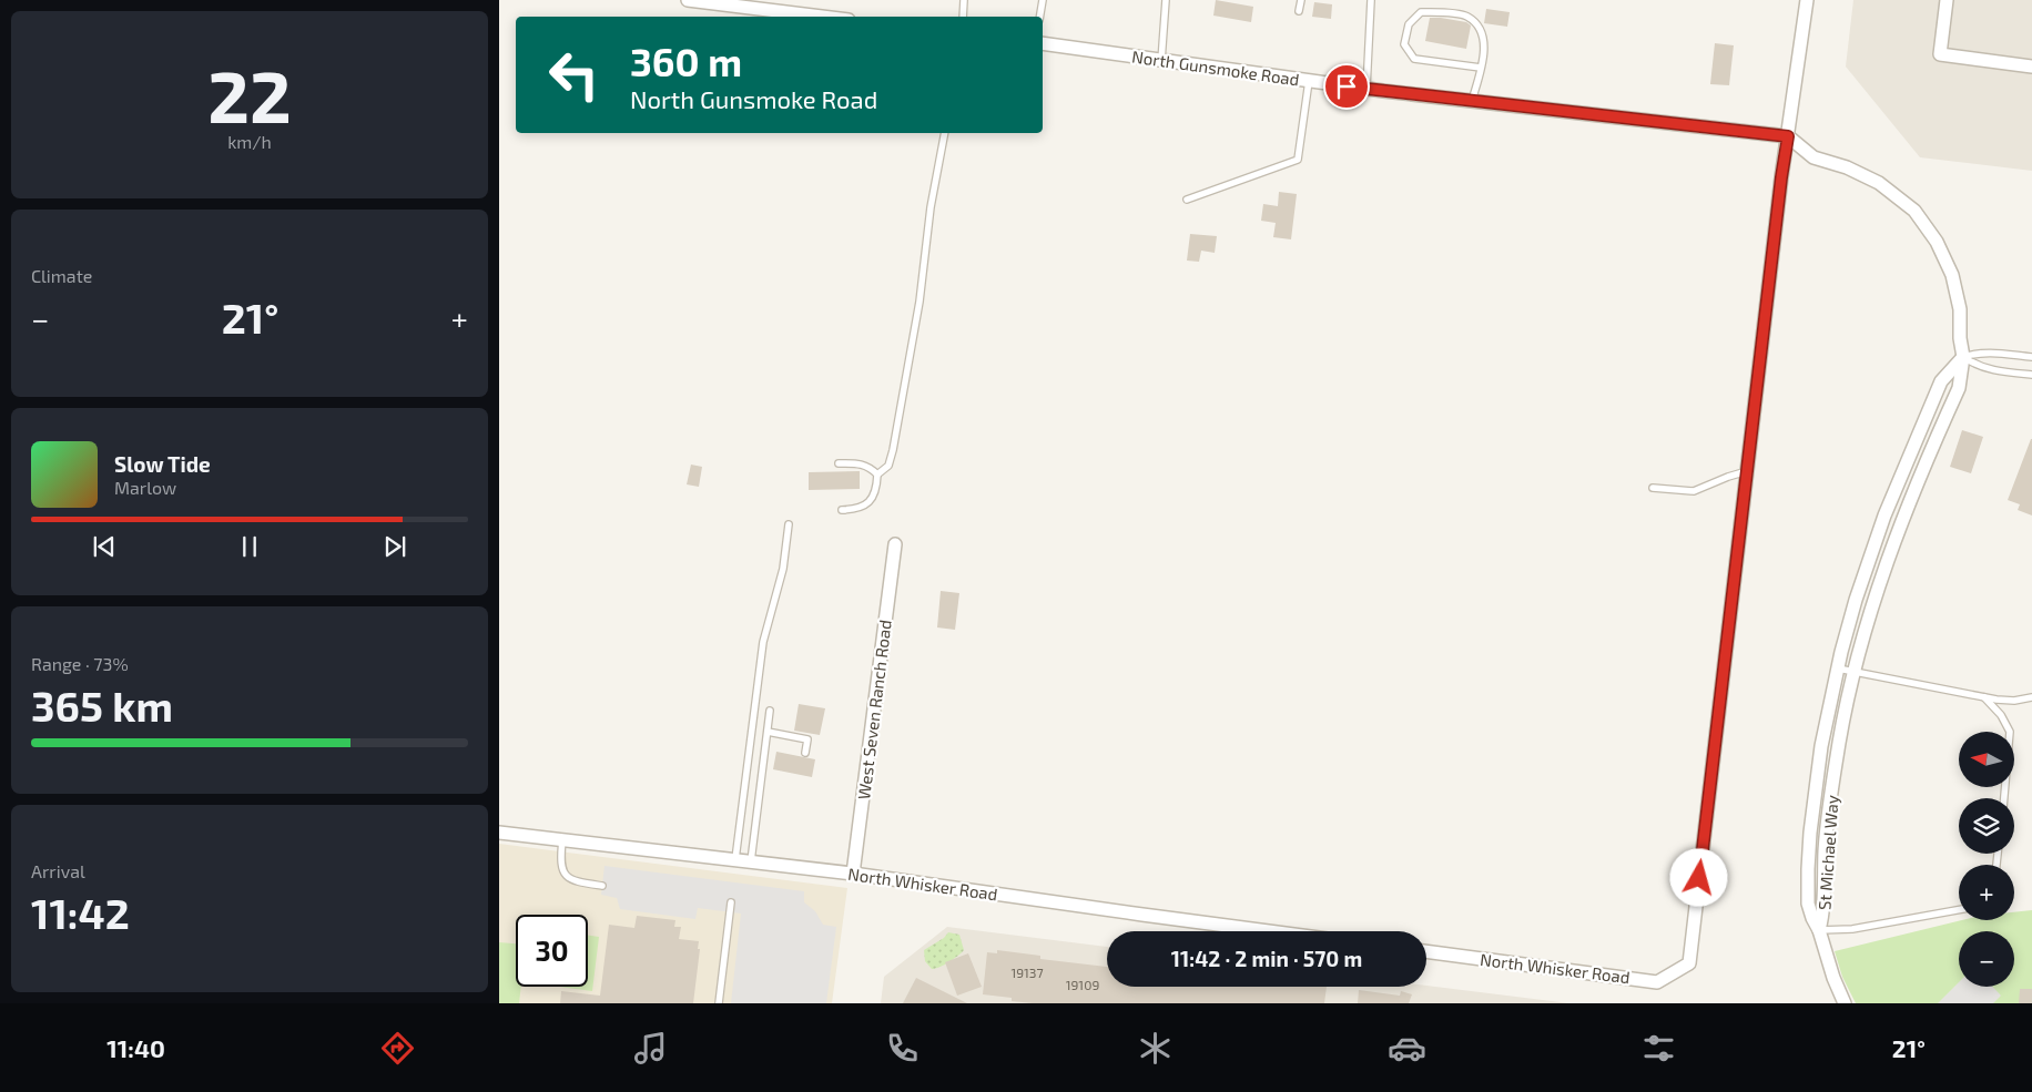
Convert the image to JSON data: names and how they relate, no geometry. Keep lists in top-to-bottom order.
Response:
{
  "streets": {
    "street": [
      "North Gunsmoke Road",
      "West Seven Ranch Road",
      "St Michael Way",
      "North Whisker Road"
    ]
  },
  "crossings": [
    ["North Gunsmoke Road", "St Michael Way"],
    ["West Seven Ranch Road", "North Whisker Road"]
  ],
  "house_numbers": ["19137", "19109"],
  "north": "left",
  "page": {
    "tile": [
      ["22", "km/h"],
      "Climate",
      ["Range · 73%", "365 km"],
      ["Arrival", "11:42"]
    ],
    "turn": ["360 m", "North Gunsmoke Road"],
    "heat": ["−", "21°", "+"],
    "song": ["Slow Tide", "Marlow"],
    "map_buttons": ["+", "−"],
    "limit": "30",
    "trip": "11:42 · 2 min · 570 m",
    "tabs": ["11:40", "21°"]
  }
}
